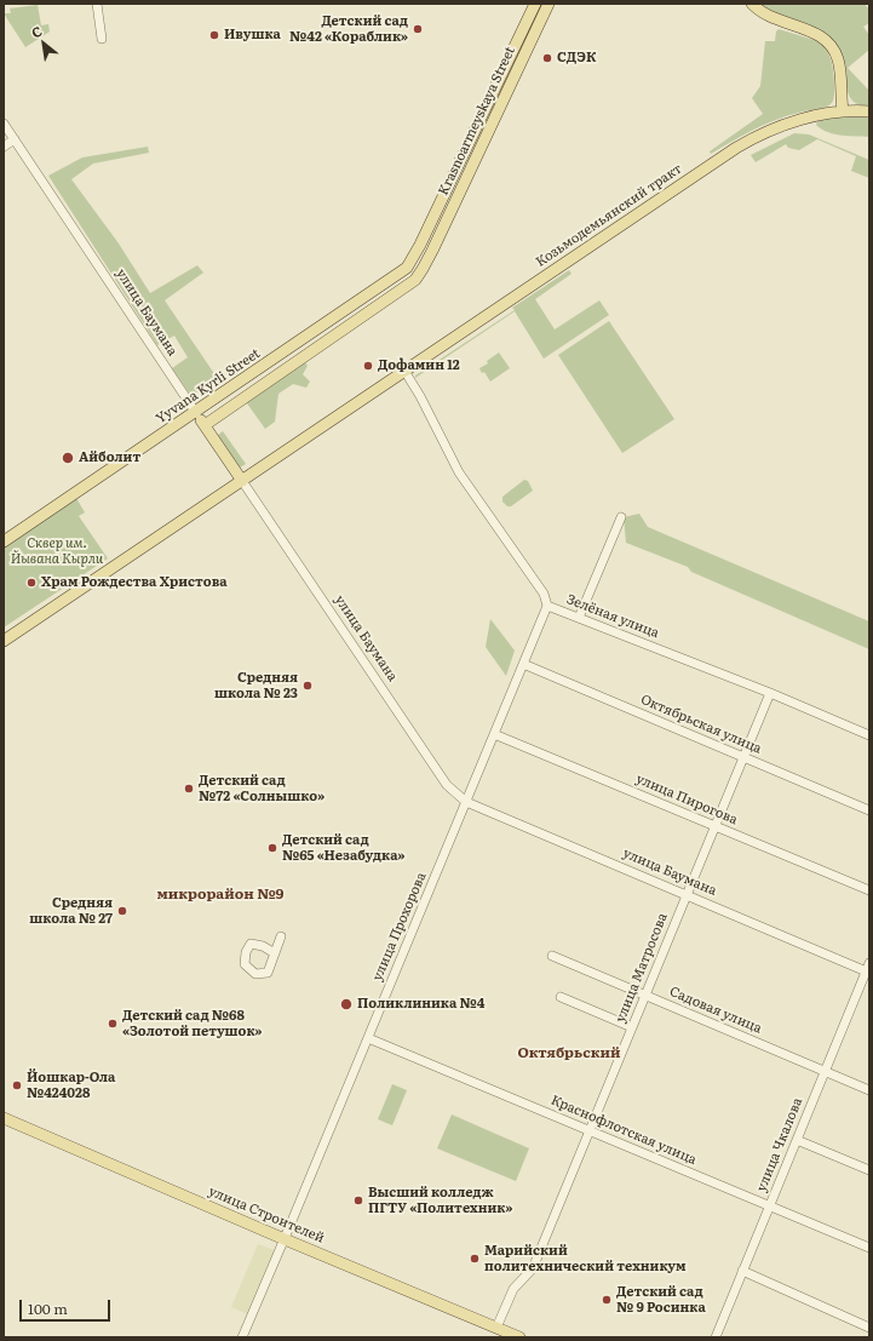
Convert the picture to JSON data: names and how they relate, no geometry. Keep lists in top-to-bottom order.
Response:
{
  "streets": {
    "main road": [
      "Krasnoarmeyskaya Street",
      "Козьмодемьянский тракт",
      "улица Баумана",
      "Yyvana Kyrli Street",
      "улица Строителей"
    ],
    "street": [
      "Зелёная улица",
      "Октябрьская улица",
      "улица Пирогова",
      "улица Прохорова",
      "улица Матросова",
      "Садовая улица",
      "Краснофлотская улица",
      "улица Чкалова"
    ]
  },
  "crossings": [
    ["Krasnoarmeyskaya Street", "Yyvana Kyrli Street"],
    ["Козьмодемьянский тракт", "Зелёная улица"],
    ["улица Баумана", "Yyvana Kyrli Street"],
    ["улица Баумана", "улица Прохорова"],
    ["улица Баумана", "улица Матросова"],
    ["улица Баумана", "улица Чкалова"],
    ["Зелёная улица", "улица Прохорова"],
    ["Зелёная улица", "улица Матросова"],
    ["Октябрьская улица", "улица Прохорова"],
    ["Октябрьская улица", "улица Матросова"],
    ["улица Пирогова", "улица Прохорова"],
    ["улица Пирогова", "улица Матросова"],
    ["улица Прохорова", "Краснофлотская улица"],
    ["улица Прохорова", "улица Строителей"],
    ["улица Матросова", "Садовая улица"],
    ["улица Матросова", "Краснофлотская улица"],
    ["улица Матросова", "улица Строителей"],
    ["Садовая улица", "улица Чкалова"],
    ["Краснофлотская улица", "улица Чкалова"]
  ],
  "districts": ["микрорайон №9", "Октябрьский"],
  "parks": ["Сквер им. Йывана Кырли"],
  "places": [
    "Детский сад №42 «Кораблик»",
    "Ивушка",
    "СДЭК",
    "Дофамин 12",
    "Айболит",
    "Храм Рождества Христова",
    "Средняя школа № 23",
    "Детский сад №72 «Солнышко»",
    "Детский сад №65 «Незабудка»",
    "Средняя школа № 27",
    "Поликлиника №4",
    "Детский сад №68 «Золотой петушок»",
    "Йошкар-Ола №424028",
    "Высший колледж ПГТУ «Политехник»",
    "Марийский политехнический техникум",
    "Детский сад № 9 Росинка"
  ],
  "scale_bar": "100 m",
  "north": "top left"
}
